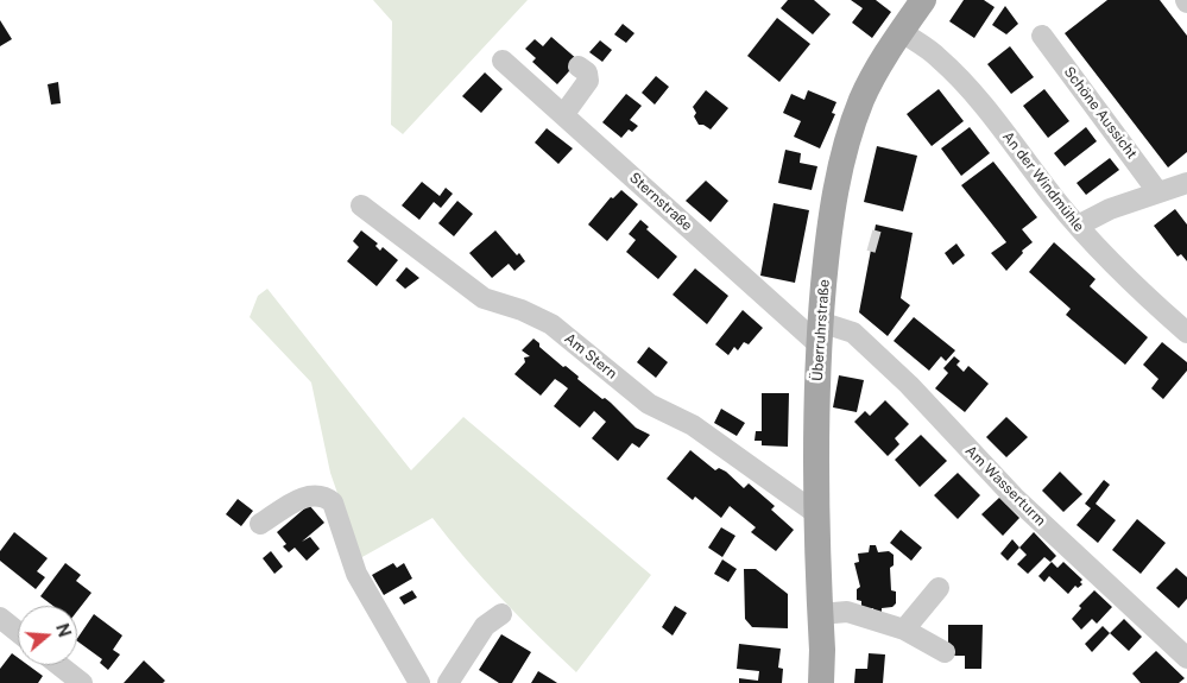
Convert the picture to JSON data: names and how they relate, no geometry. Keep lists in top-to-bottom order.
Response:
{
  "streets": {
    "main road": ["Überruhrstraße"],
    "street": [
      "Schöne Aussicht",
      "An der Windmühle",
      "Sternstraße",
      "Am Stern",
      "Am Wasserturm"
    ]
  },
  "crossings": [
    ["An der Windmühle", "Überruhrstraße"],
    ["Sternstraße", "Überruhrstraße"],
    ["Sternstraße", "Am Wasserturm"],
    ["Überruhrstraße", "Am Stern"],
    ["Überruhrstraße", "Am Wasserturm"]
  ],
  "north": "right"
}
